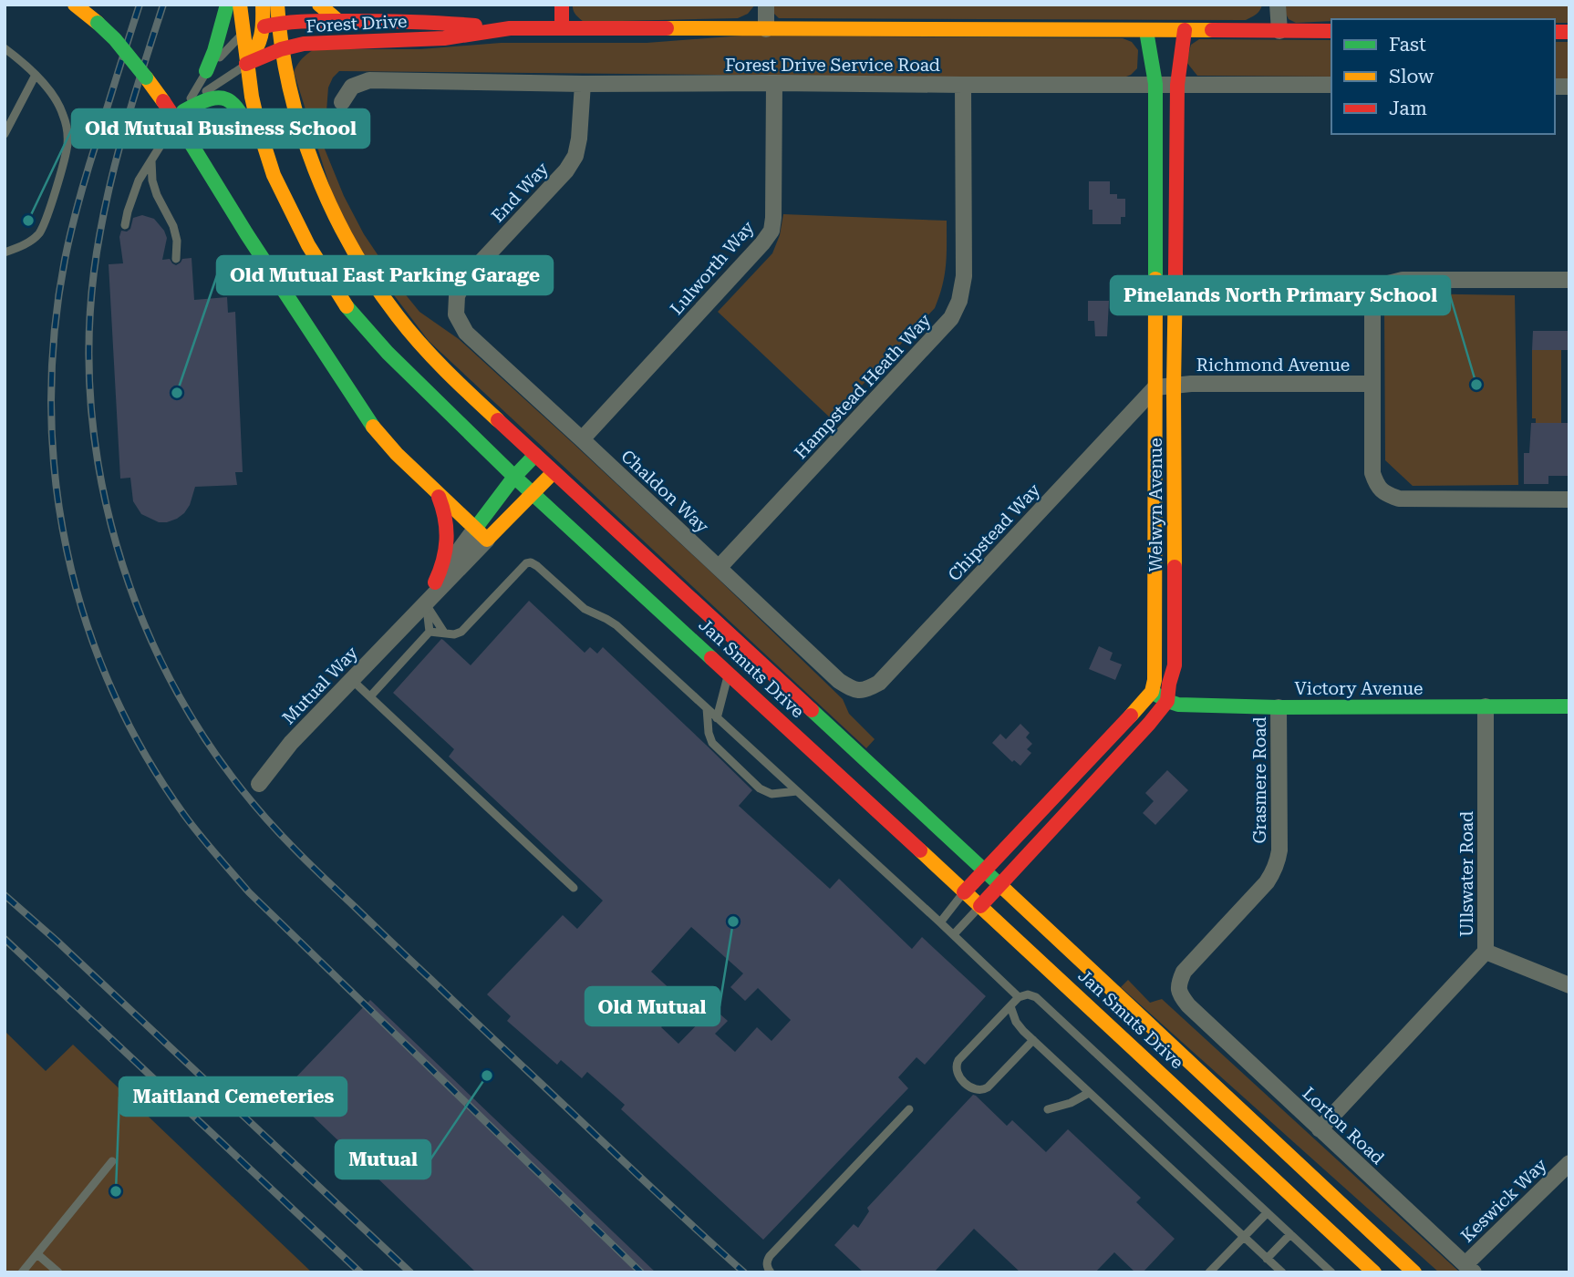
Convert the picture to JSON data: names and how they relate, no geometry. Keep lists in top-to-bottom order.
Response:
{
  "streets": {
    "main road": [
      "Forest Drive",
      "Welwyn Avenue",
      "Jan Smuts Drive",
      "Mutual Way",
      "Victory Avenue"
    ],
    "street": [
      "Forest Drive Service Road",
      "End Way",
      "Lulworth Way",
      "Richmond Avenue",
      "Hampstead Heath Way",
      "Chaldon Way",
      "Chipstead Way",
      "Grasmere Road",
      "Ullswater Road",
      "Lorton Road",
      "Keswick Way"
    ]
  },
  "crossings": [
    ["Forest Drive", "Welwyn Avenue"],
    ["Forest Drive", "Jan Smuts Drive"],
    ["Forest Drive Service Road", "End Way"],
    ["Forest Drive Service Road", "Lulworth Way"],
    ["Forest Drive Service Road", "Hampstead Heath Way"],
    ["Forest Drive Service Road", "Welwyn Avenue"],
    ["End Way", "Chaldon Way"],
    ["Lulworth Way", "Chaldon Way"],
    ["Richmond Avenue", "Welwyn Avenue"],
    ["Richmond Avenue", "Chipstead Way"],
    ["Hampstead Heath Way", "Chaldon Way"],
    ["Chaldon Way", "Chipstead Way"],
    ["Welwyn Avenue", "Chipstead Way"],
    ["Welwyn Avenue", "Jan Smuts Drive"],
    ["Welwyn Avenue", "Victory Avenue"],
    ["Jan Smuts Drive", "Mutual Way"],
    ["Victory Avenue", "Grasmere Road"],
    ["Victory Avenue", "Ullswater Road"],
    ["Grasmere Road", "Lorton Road"],
    ["Ullswater Road", "Lorton Road"],
    ["Lorton Road", "Keswick Way"]
  ],
  "places": [
    "Old Mutual Business School",
    "Pinelands North Primary School",
    "Old Mutual East Parking Garage",
    "Old Mutual",
    "Mutual",
    "Maitland Cemeteries"
  ],
  "legend": ["Fast", "Slow", "Jam"]
}
